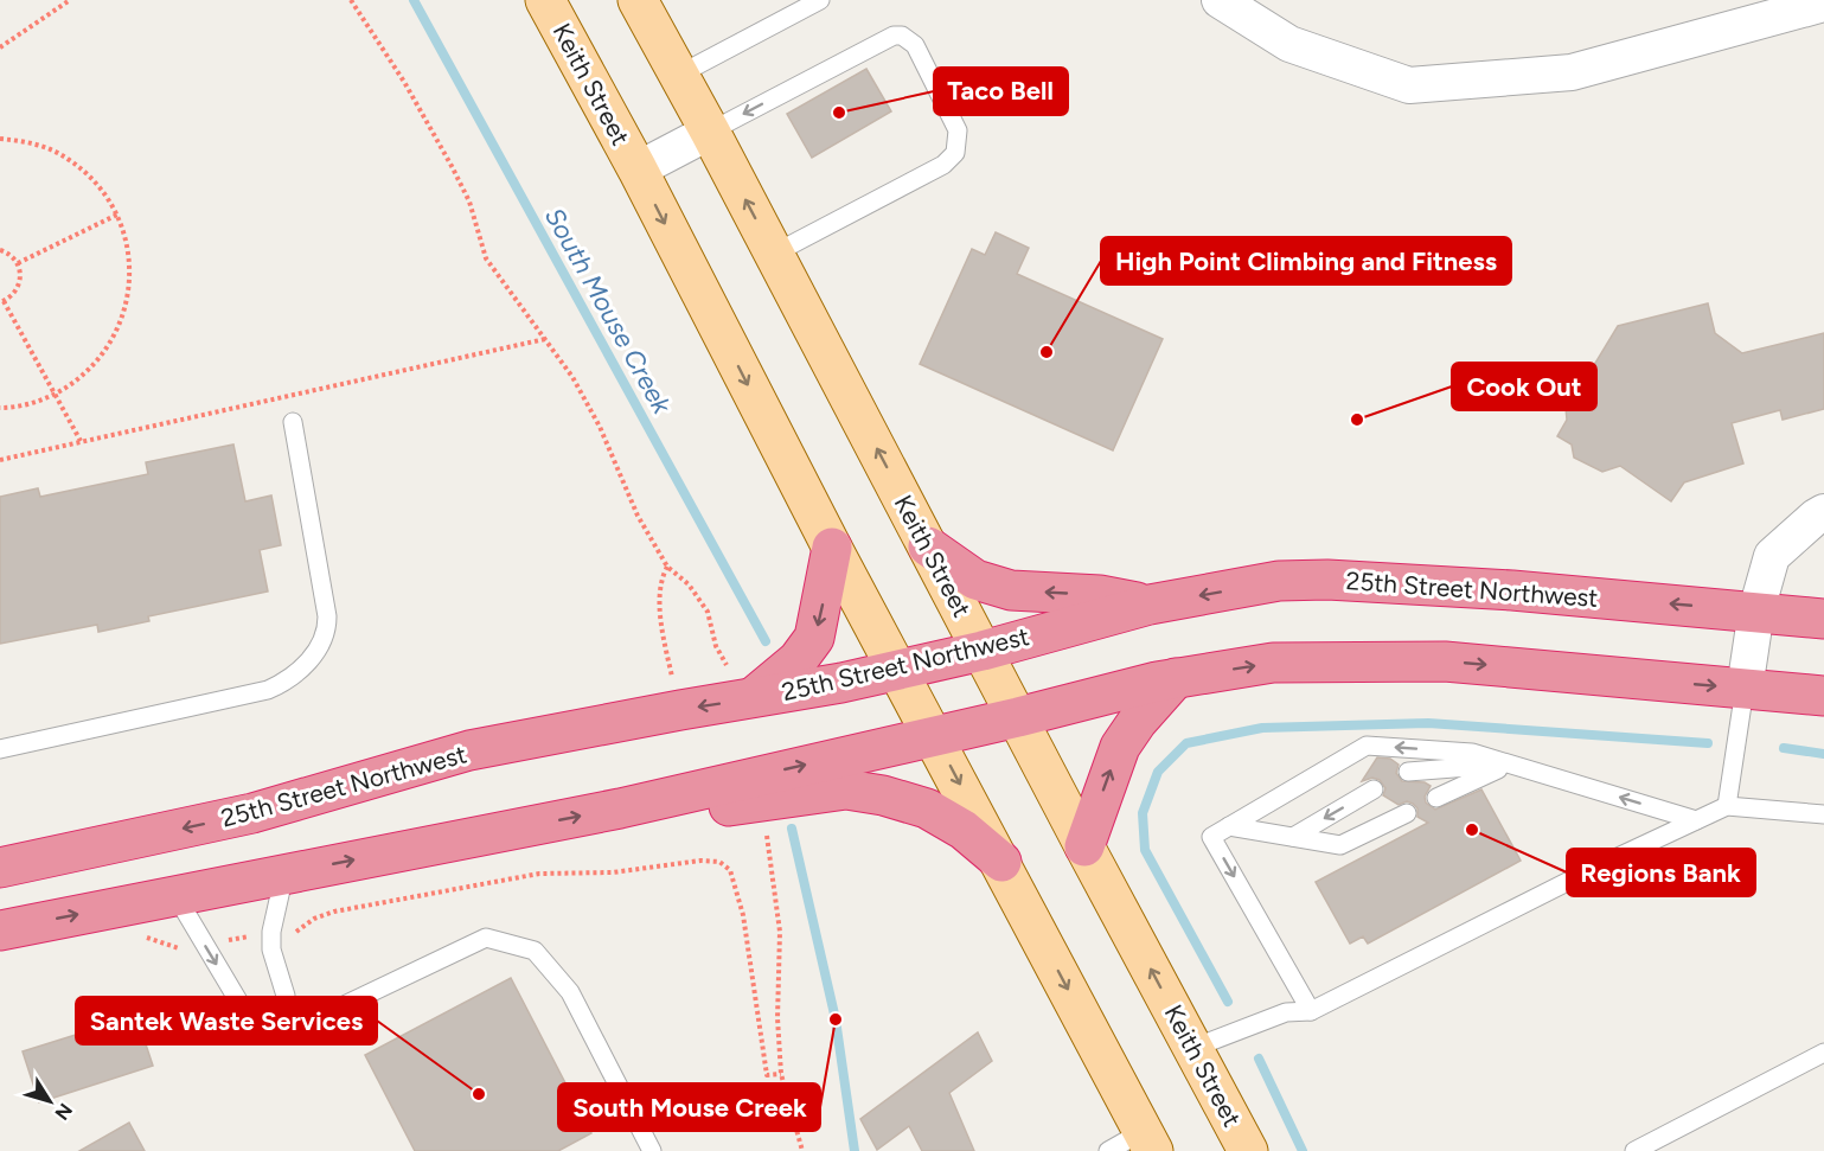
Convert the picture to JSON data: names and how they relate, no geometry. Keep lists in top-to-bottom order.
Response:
{
  "streets": {
    "highway": ["25th Street Northwest"],
    "main road": ["Keith Street"]
  },
  "crossings": [
    ["Keith Street", "25th Street Northwest"]
  ],
  "water": ["South Mouse Creek"],
  "places": [
    "Taco Bell",
    "High Point Climbing and Fitness",
    "Cook Out",
    "Regions Bank",
    "South Mouse Creek",
    "Santek Waste Services"
  ],
  "north": "bottom right"
}
